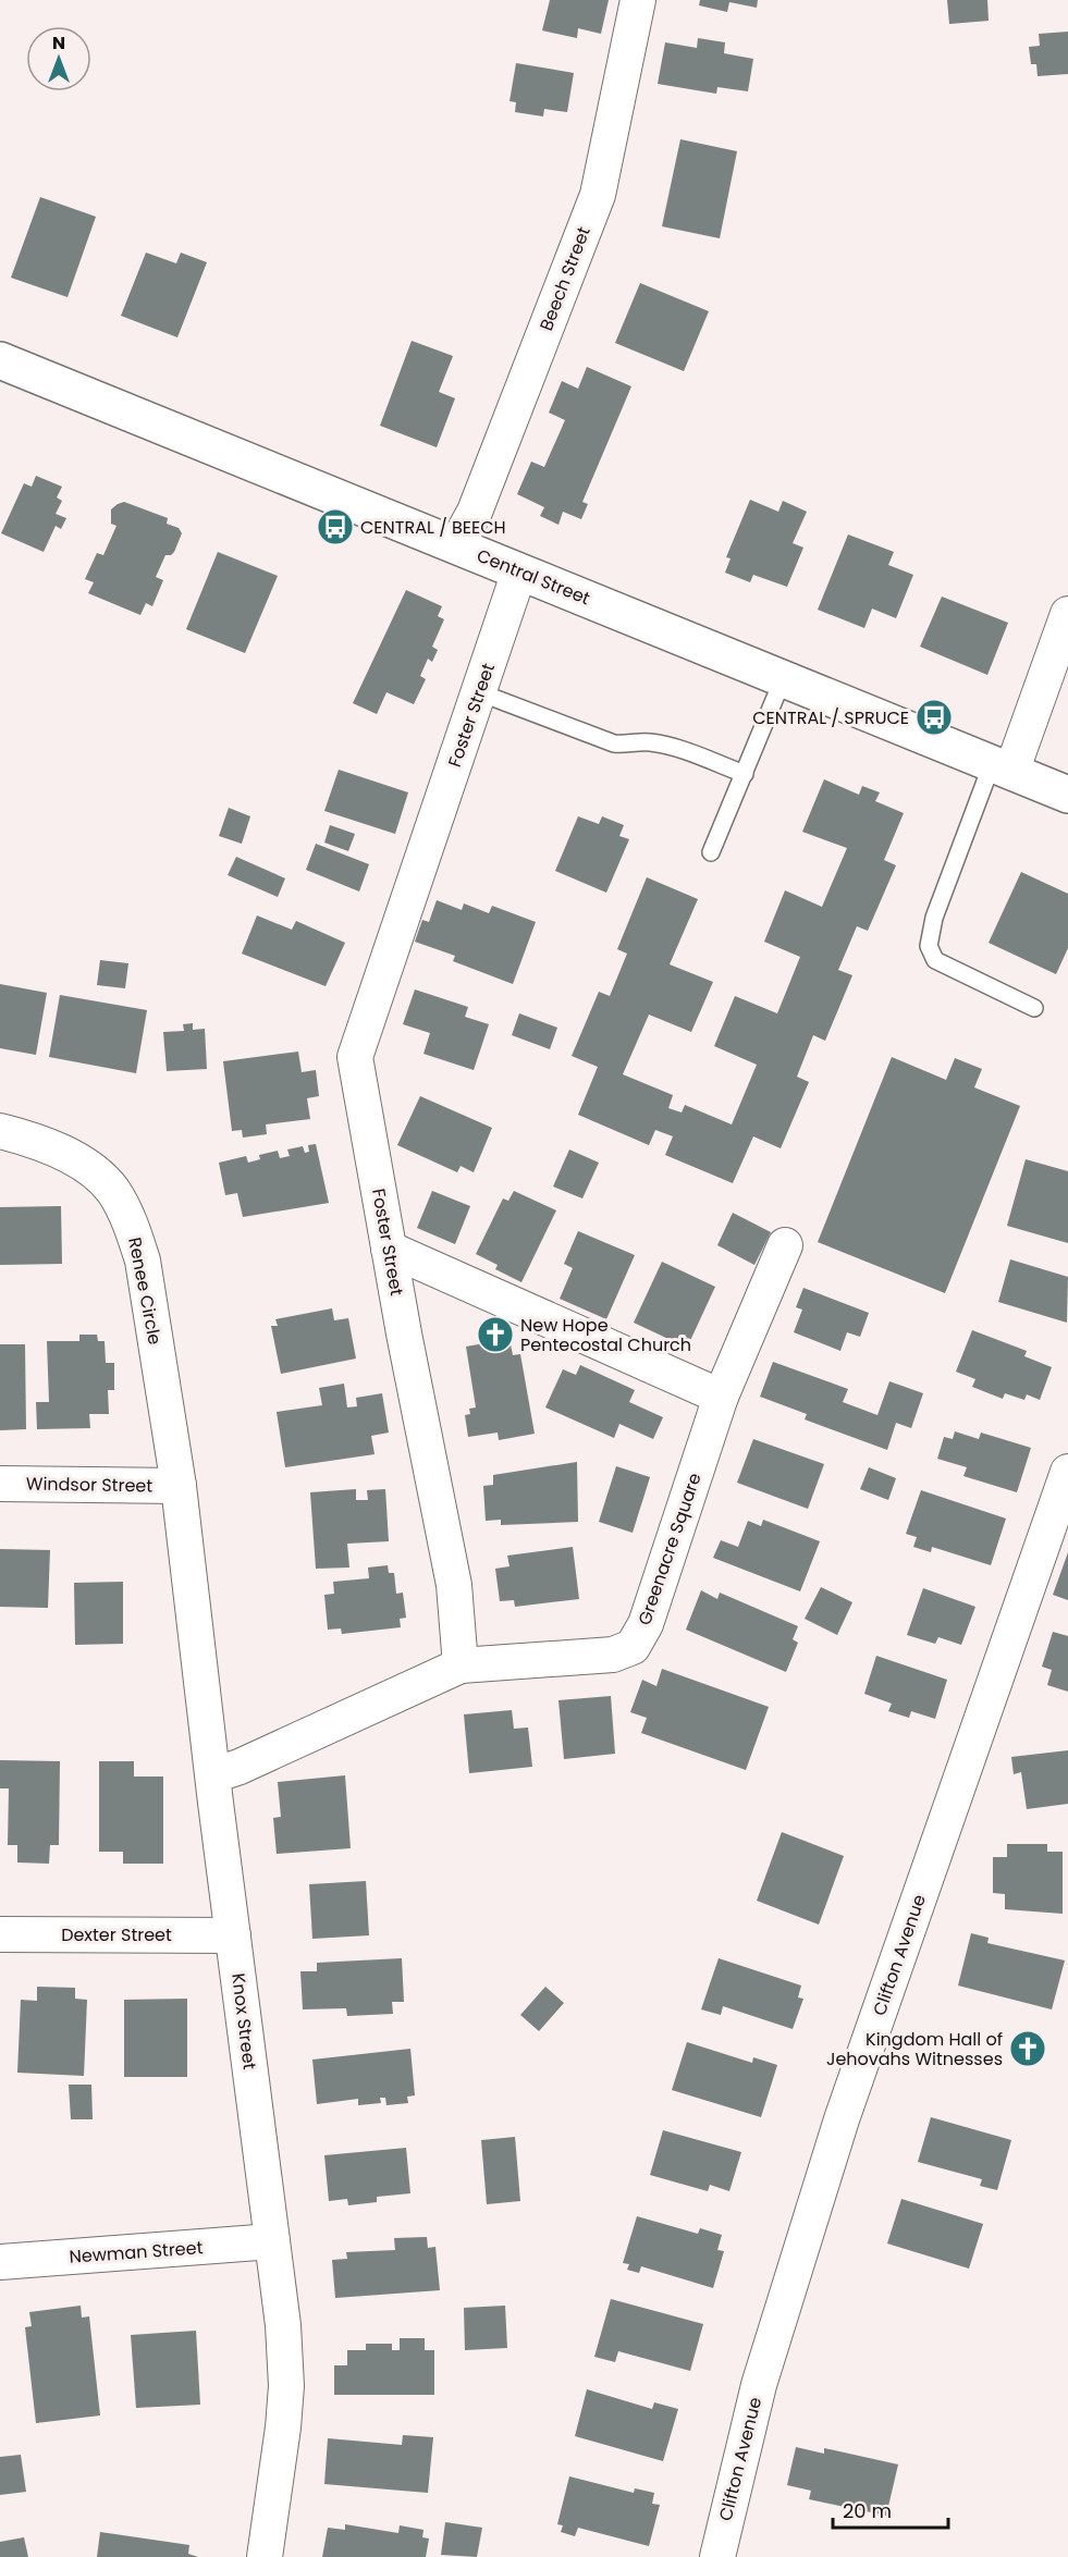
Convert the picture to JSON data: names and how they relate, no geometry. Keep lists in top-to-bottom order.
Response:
{
  "streets": {
    "main road": ["Central Street"],
    "street": [
      "Beech Street",
      "Foster Street",
      "Renee Circle",
      "Windsor Street",
      "Greenacre Square",
      "Dexter Street",
      "Clifton Avenue",
      "Knox Street",
      "Newman Street"
    ]
  },
  "crossings": [
    ["Beech Street", "Central Street"],
    ["Central Street", "Foster Street"],
    ["Foster Street", "Greenacre Square"],
    ["Renee Circle", "Windsor Street"],
    ["Renee Circle", "Knox Street"],
    ["Windsor Street", "Knox Street"],
    ["Dexter Street", "Knox Street"],
    ["Knox Street", "Newman Street"]
  ],
  "places": {
    "bus stop": ["CENTRAL / BEECH", "CENTRAL / SPRUCE"],
    "church": ["New Hope Pentecostal Church", "Kingdom Hall of Jehovahs Witnesses"]
  },
  "scale_bar": "20 m",
  "north": "top"
}
